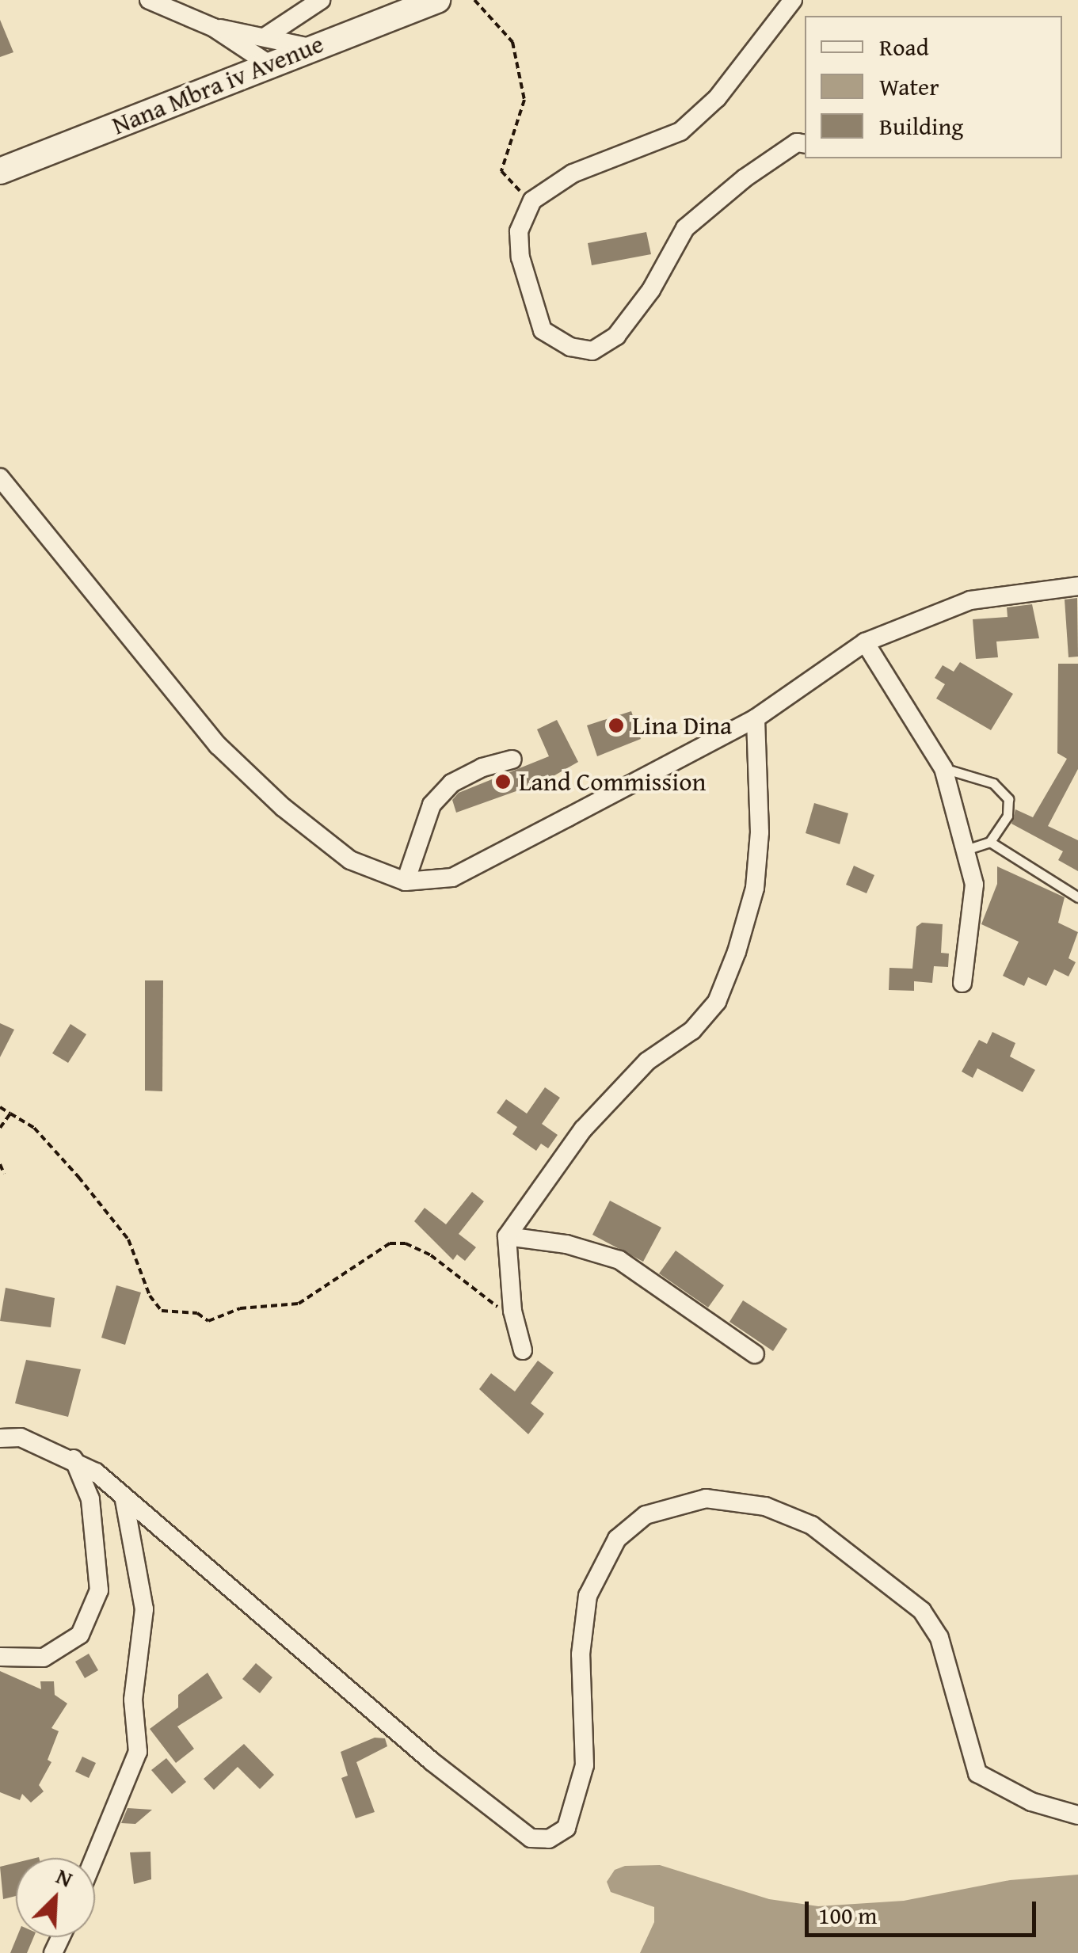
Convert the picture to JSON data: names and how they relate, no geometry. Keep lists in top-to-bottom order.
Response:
{
  "streets": {
    "street": ["Nana Mbra ⅳ Avenue"]
  },
  "places": ["Lina Dina", "Land Commission"],
  "legend": ["Road", "Water", "Building"],
  "scale_bar": "100 m",
  "north": "top right"
}
